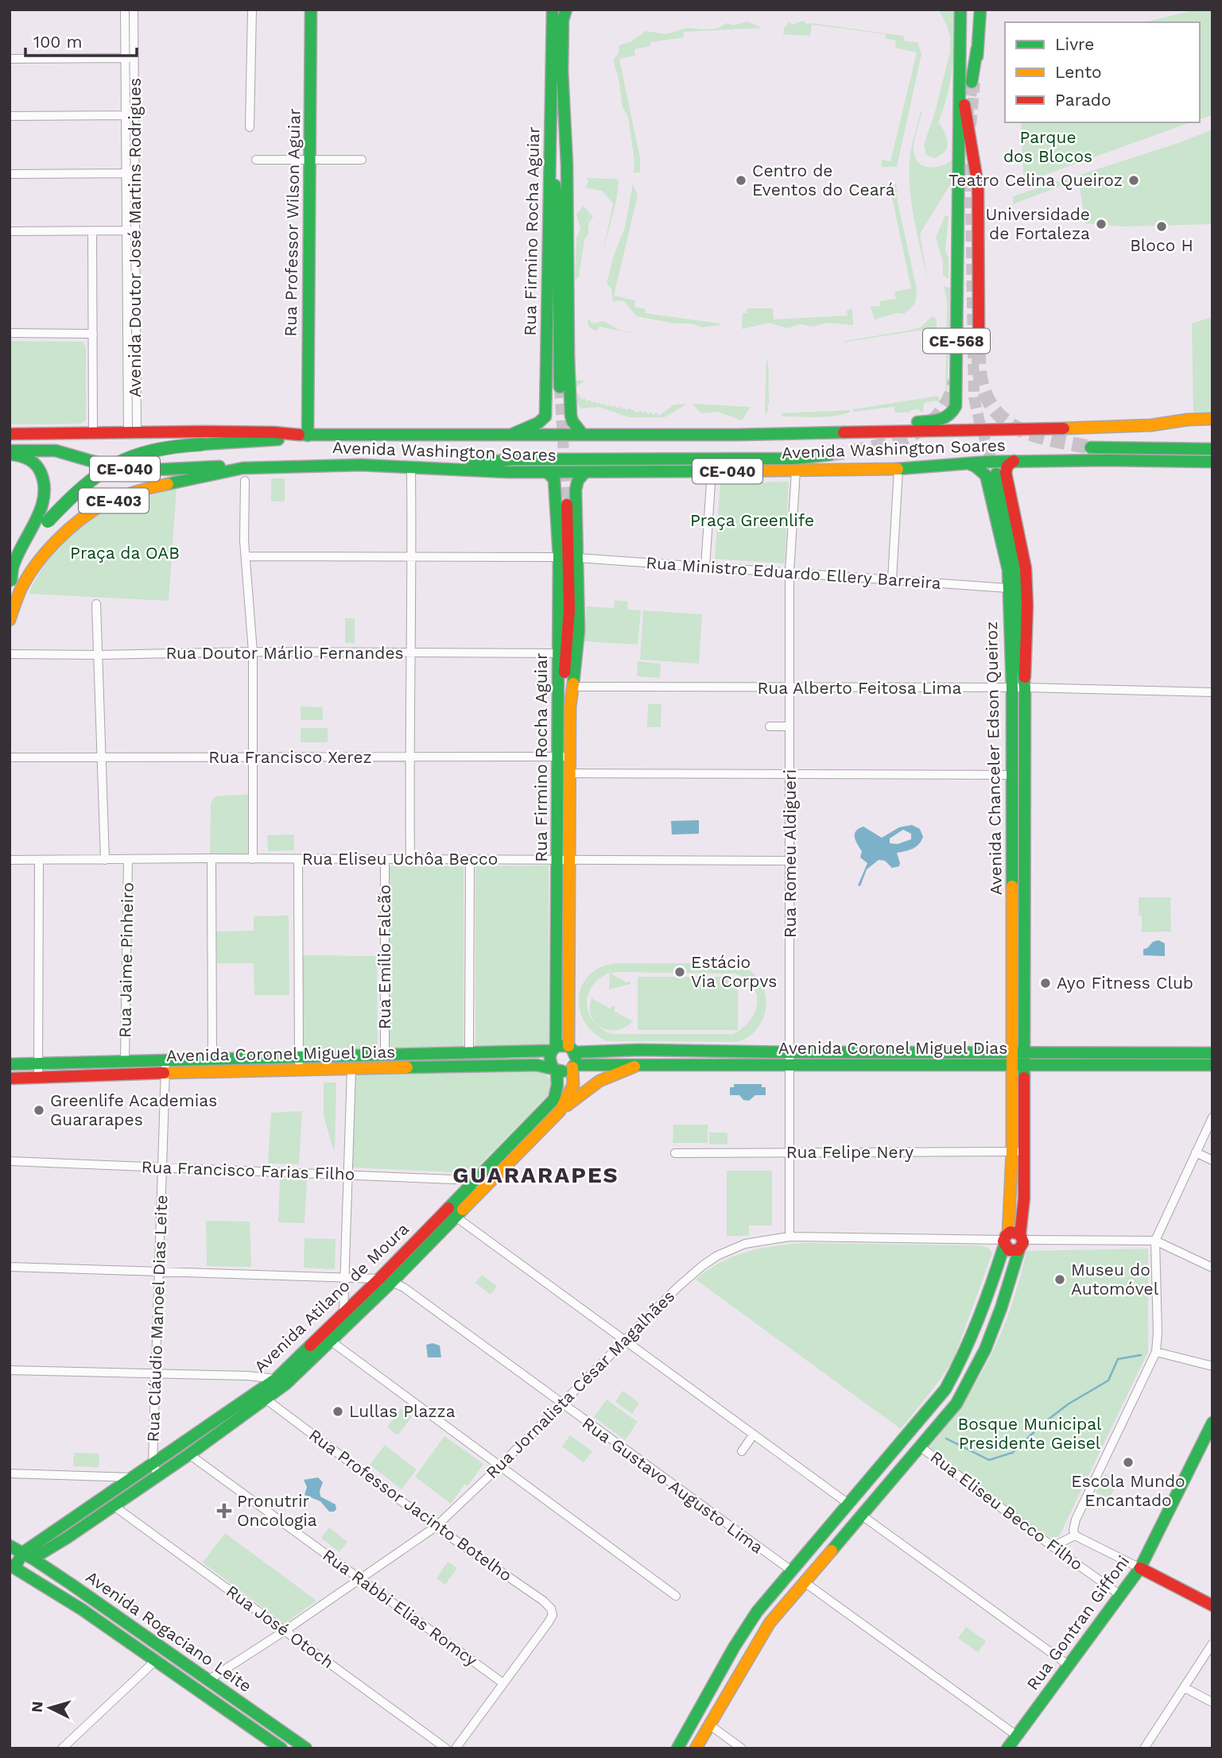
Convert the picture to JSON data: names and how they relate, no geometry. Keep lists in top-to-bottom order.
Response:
{
  "streets": {
    "main road": [
      "Rua Professor Wilson Aguiar",
      "Rua Firmino Rocha Aguiar",
      "CE-568",
      "Avenida Washington Soares",
      "CE-040",
      "CE-403",
      "Avenida Chanceler Edson Queiroz",
      "Avenida Coronel Miguel Dias",
      "Avenida Atilano de Moura",
      "Rua Gontran Giffoni",
      "Avenida Rogaciano Leite"
    ],
    "street": [
      "Avenida Doutor José Martins Rodrigues",
      "Rua Ministro Eduardo Ellery Barreira",
      "Rua Doutor Márlio Fernandes",
      "Rua Alberto Feitosa Lima",
      "Rua Francisco Xerez",
      "Rua Romeu Aldigueri",
      "Rua Eliseu Uchôa Becco",
      "Rua Emílio Falcão",
      "Rua Jaime Pinheiro",
      "Rua Felipe Nery",
      "Rua Francisco Farias Filho",
      "Rua Cláudio Manoel Dias Leite",
      "Rua Jornalista César Magalhães",
      "Rua Gustavo Augusto Lima",
      "Rua Professor Jacinto Botelho",
      "Rua Eliseu Becco Filho",
      "Rua Rabbi Elias Romcy",
      "Rua José Otoch"
    ]
  },
  "crossings": [
    ["Rua Professor Wilson Aguiar", "Avenida Washington Soares"],
    ["Rua Firmino Rocha Aguiar", "Avenida Washington Soares"],
    ["Rua Firmino Rocha Aguiar", "Rua Ministro Eduardo Ellery Barreira"],
    ["Rua Firmino Rocha Aguiar", "Rua Doutor Márlio Fernandes"],
    ["Rua Firmino Rocha Aguiar", "Rua Alberto Feitosa Lima"],
    ["Rua Firmino Rocha Aguiar", "Rua Francisco Xerez"],
    ["Rua Firmino Rocha Aguiar", "Rua Eliseu Uchôa Becco"],
    ["Rua Firmino Rocha Aguiar", "Avenida Coronel Miguel Dias"],
    ["Rua Firmino Rocha Aguiar", "Avenida Atilano de Moura"],
    ["Avenida Doutor José Martins Rodrigues", "Avenida Washington Soares"],
    ["CE-568", "Avenida Washington Soares"],
    ["Avenida Washington Soares", "CE-040"],
    ["Avenida Washington Soares", "Avenida Chanceler Edson Queiroz"],
    ["Avenida Washington Soares", "Rua Romeu Aldigueri"],
    ["Rua Ministro Eduardo Ellery Barreira", "Avenida Chanceler Edson Queiroz"],
    ["Rua Ministro Eduardo Ellery Barreira", "Rua Romeu Aldigueri"],
    ["Rua Alberto Feitosa Lima", "Avenida Chanceler Edson Queiroz"],
    ["Rua Alberto Feitosa Lima", "Rua Romeu Aldigueri"],
    ["Avenida Chanceler Edson Queiroz", "Avenida Coronel Miguel Dias"],
    ["Avenida Chanceler Edson Queiroz", "Rua Felipe Nery"],
    ["Avenida Chanceler Edson Queiroz", "Rua Jornalista César Magalhães"],
    ["Rua Romeu Aldigueri", "Rua Eliseu Uchôa Becco"],
    ["Rua Romeu Aldigueri", "Avenida Coronel Miguel Dias"],
    ["Rua Romeu Aldigueri", "Rua Felipe Nery"],
    ["Rua Romeu Aldigueri", "Rua Jornalista César Magalhães"],
    ["Rua Eliseu Uchôa Becco", "Rua Emílio Falcão"],
    ["Rua Eliseu Uchôa Becco", "Rua Jaime Pinheiro"],
    ["Rua Emílio Falcão", "Avenida Coronel Miguel Dias"],
    ["Rua Jaime Pinheiro", "Avenida Coronel Miguel Dias"],
    ["Avenida Coronel Miguel Dias", "Avenida Atilano de Moura"],
    ["Avenida Coronel Miguel Dias", "Rua Cláudio Manoel Dias Leite"],
    ["Rua Francisco Farias Filho", "Avenida Atilano de Moura"],
    ["Rua Francisco Farias Filho", "Rua Cláudio Manoel Dias Leite"],
    ["Avenida Atilano de Moura", "Rua Cláudio Manoel Dias Leite"],
    ["Avenida Atilano de Moura", "Rua Gustavo Augusto Lima"],
    ["Avenida Atilano de Moura", "Rua Professor Jacinto Botelho"],
    ["Avenida Atilano de Moura", "Rua Rabbi Elias Romcy"],
    ["Avenida Atilano de Moura", "Rua José Otoch"],
    ["Avenida Atilano de Moura", "Avenida Rogaciano Leite"],
    ["Rua Jornalista César Magalhães", "Rua Gustavo Augusto Lima"],
    ["Rua Jornalista César Magalhães", "Rua Professor Jacinto Botelho"],
    ["Rua Jornalista César Magalhães", "Rua Rabbi Elias Romcy"],
    ["Rua Jornalista César Magalhães", "Rua José Otoch"],
    ["Rua Jornalista César Magalhães", "Avenida Rogaciano Leite"],
    ["Rua Professor Jacinto Botelho", "Rua Rabbi Elias Romcy"],
    ["Rua Eliseu Becco Filho", "Rua Gontran Giffoni"]
  ],
  "districts": ["GUARARAPES"],
  "parks": [
    "Parque dos Blocos",
    "Praça Greenlife",
    "Praça da OAB",
    "Bosque Municipal Presidente Geisel"
  ],
  "places": {
    "other": [
      "Centro de Eventos do Ceará",
      "Teatro Celina Queiroz",
      "Universidade de Fortaleza",
      "Bloco H",
      "Estácio Via Corpvs",
      "Ayo Fitness Club",
      "Greenlife Academias Guararapes",
      "Museu do Automóvel",
      "Lullas Plazza",
      "Escola Mundo Encantado"
    ],
    "health": ["Pronutrir Oncologia"]
  },
  "legend": ["Livre", "Lento", "Parado"],
  "scale_bar": "100 m",
  "north": "left"
}
